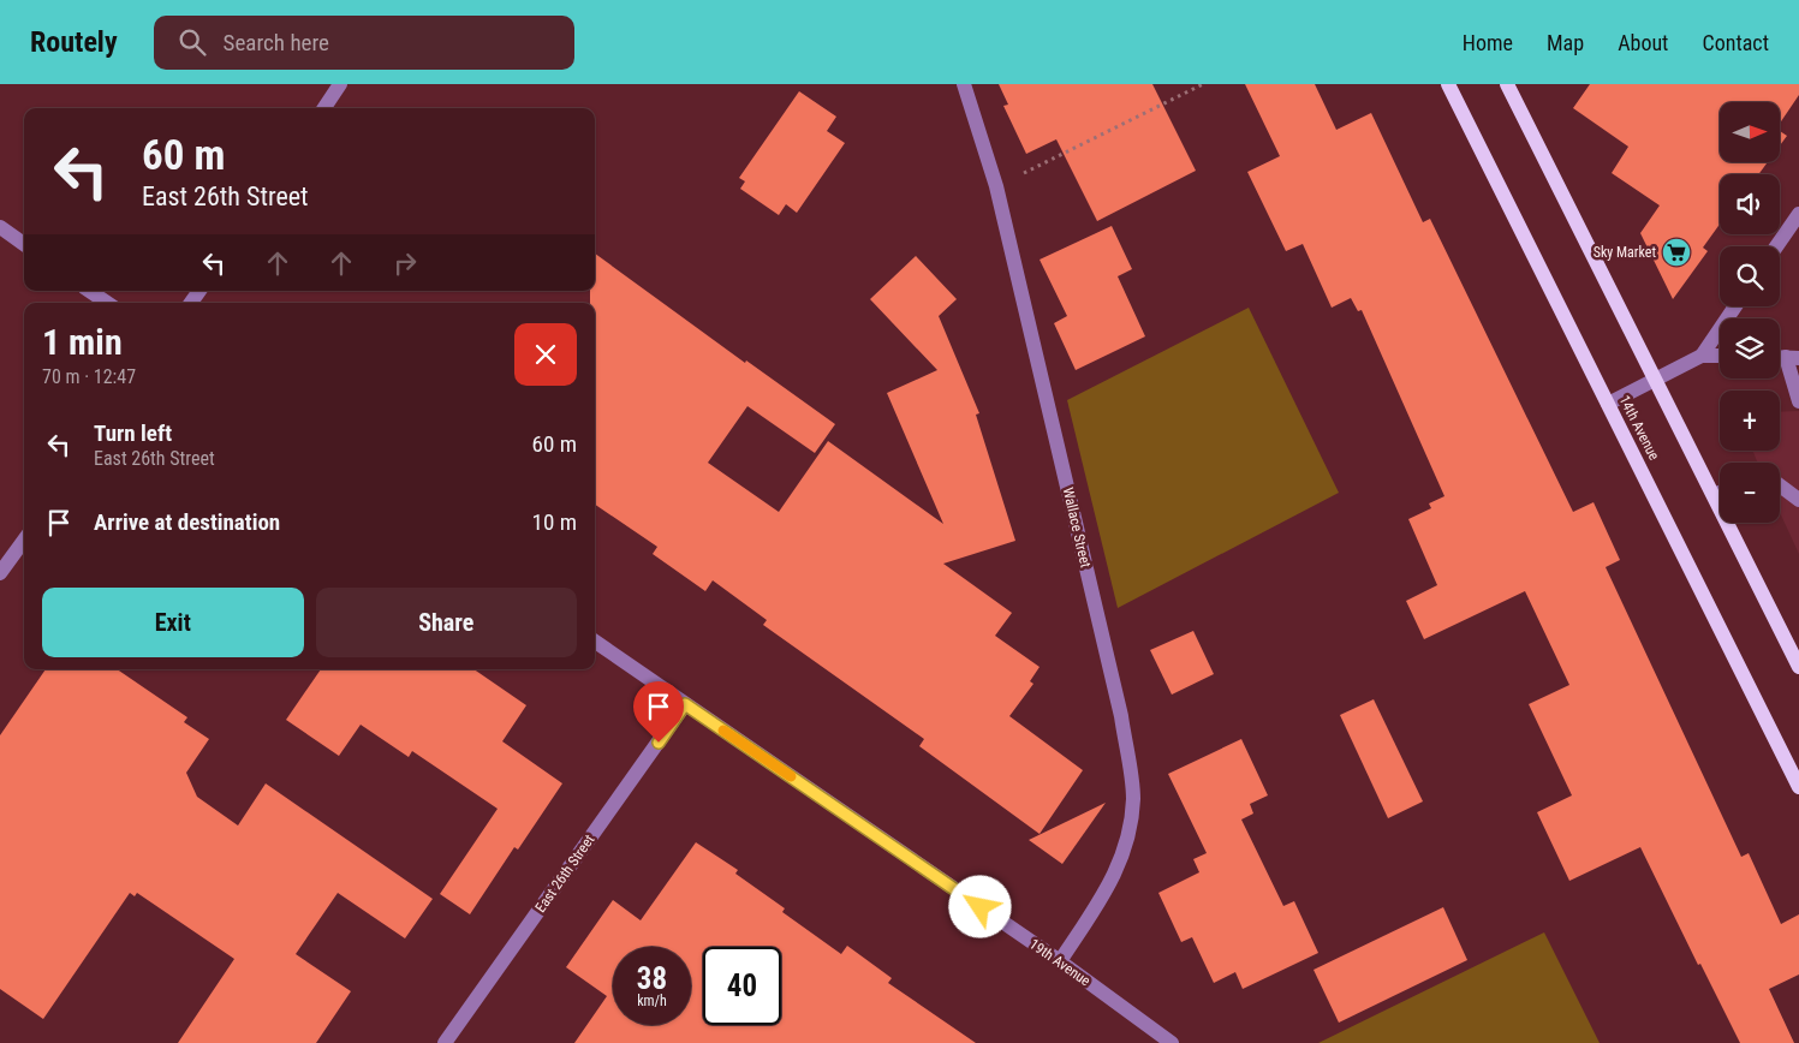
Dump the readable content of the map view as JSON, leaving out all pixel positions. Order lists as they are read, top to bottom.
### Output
{
  "streets": {
    "main road": ["14th Avenue"],
    "street": ["Wallace Street", "East 26th Street", "19th Avenue"]
  },
  "crossings": [
    ["Wallace Street", "19th Avenue"],
    ["East 26th Street", "19th Avenue"]
  ],
  "places": {
    "supermarket": ["Sky Market"]
  },
  "north": "right",
  "page": {
    "header": "Routely",
    "search": "Search here",
    "nav": [
      "Home",
      "Map",
      "About",
      "Contact"
    ],
    "map_buttons": ["+", "−"],
    "turn": ["60 m", "East 26th Street"],
    "heading": ["1 min", "70 m · 12:47"],
    "list": [
      {
        "name": "Turn left",
        "note": "East 26th Street",
        "value": "60 m"
      },
      {
        "name": "Arrive at destination",
        "value": "10 m"
      }
    ],
    "buttons": ["Exit", "Share"],
    "speed": "38 km/h",
    "limit": "40"
  }
}
